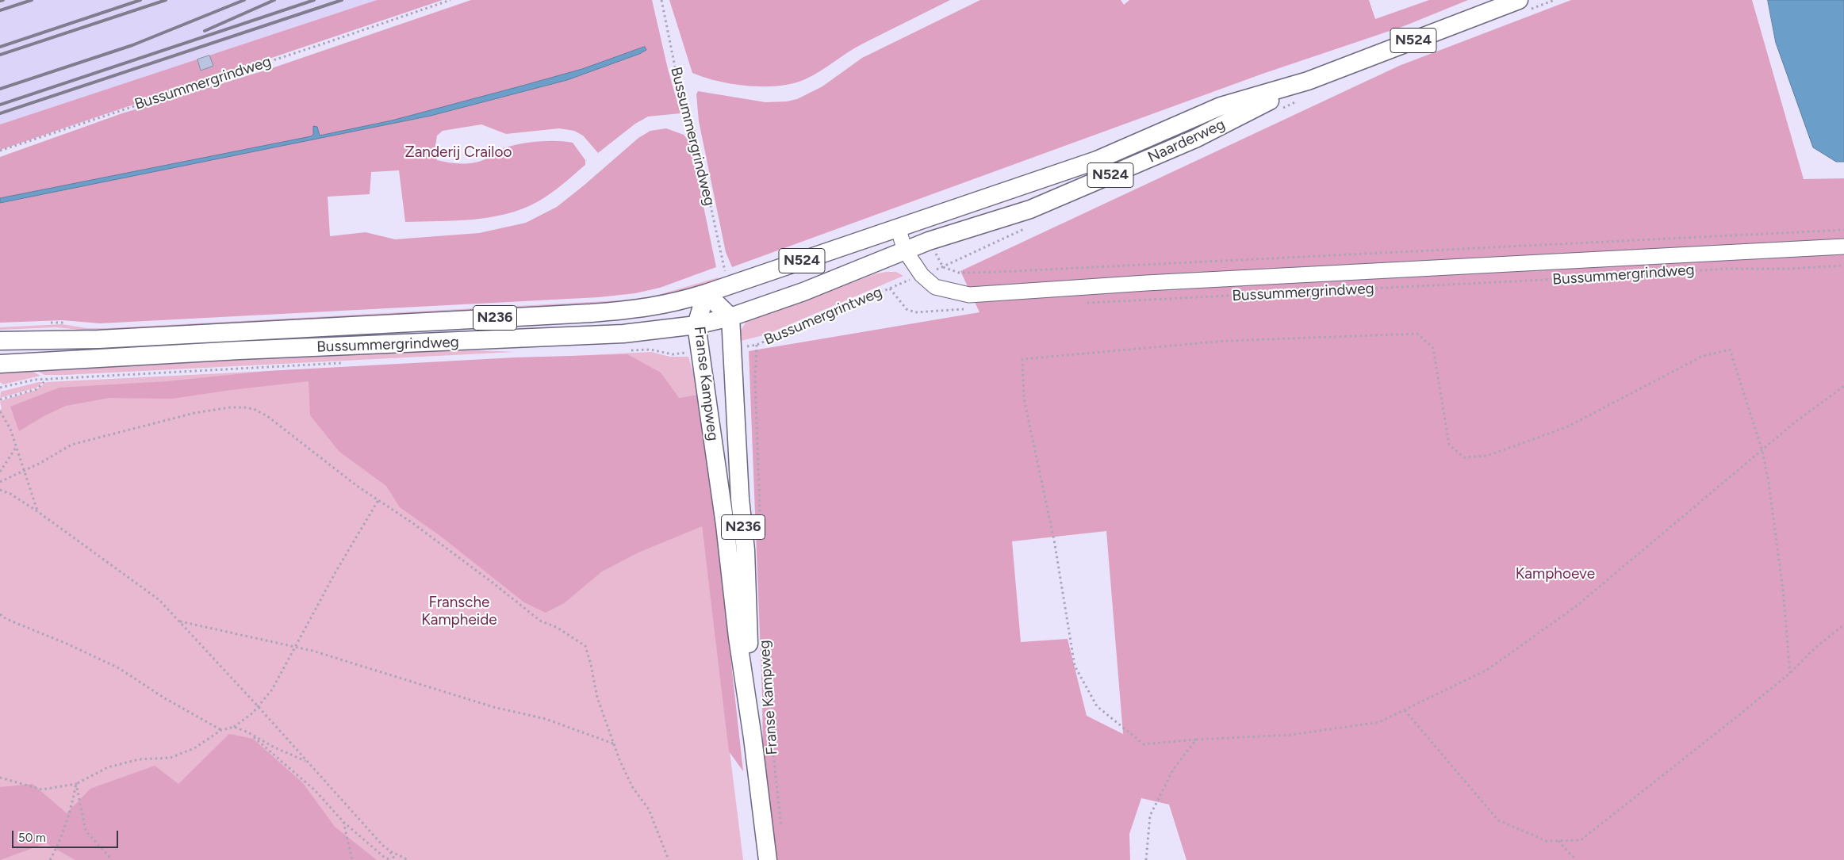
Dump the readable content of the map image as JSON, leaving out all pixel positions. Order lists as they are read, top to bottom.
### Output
{
  "streets": {
    "main road": [
      "N524",
      "Bussummergrindweg",
      "Naarderweg",
      "N236",
      "Franse Kampweg"
    ],
    "path": ["Bussumergrintweg"]
  },
  "crossings": [
    ["Bussummergrindweg", "Naarderweg"],
    ["Bussummergrindweg", "Franse Kampweg"]
  ],
  "parks": ["Zanderij Crailoo", "Kamphoeve", "Fransche Kampheide"],
  "scale_bar": "50 m"
}
